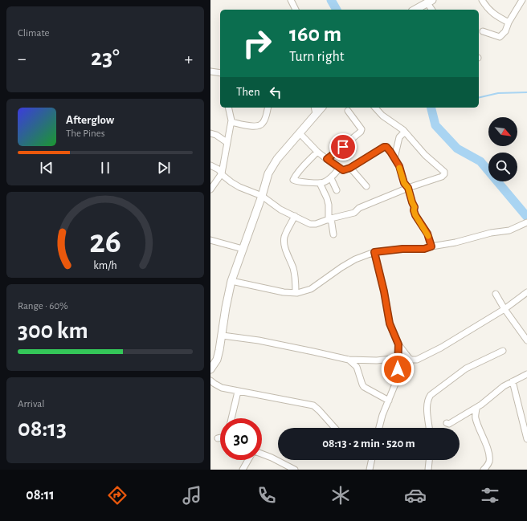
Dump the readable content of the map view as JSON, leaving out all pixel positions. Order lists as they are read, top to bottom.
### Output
{
  "north": "bottom right",
  "page": {
    "tile": [
      "Climate",
      ["Range · 60%", "300 km"],
      ["Arrival", "08:13"]
    ],
    "turn": ["160 m", "Turn right"],
    "heat": ["−", "23°", "+"],
    "then": "Then",
    "song": ["Afterglow", "The Pines"],
    "limit": "30",
    "trip": "08:13 · 2 min · 520 m",
    "tabs": "08:11",
    "gauge": ["26", "km/h"]
  }
}
